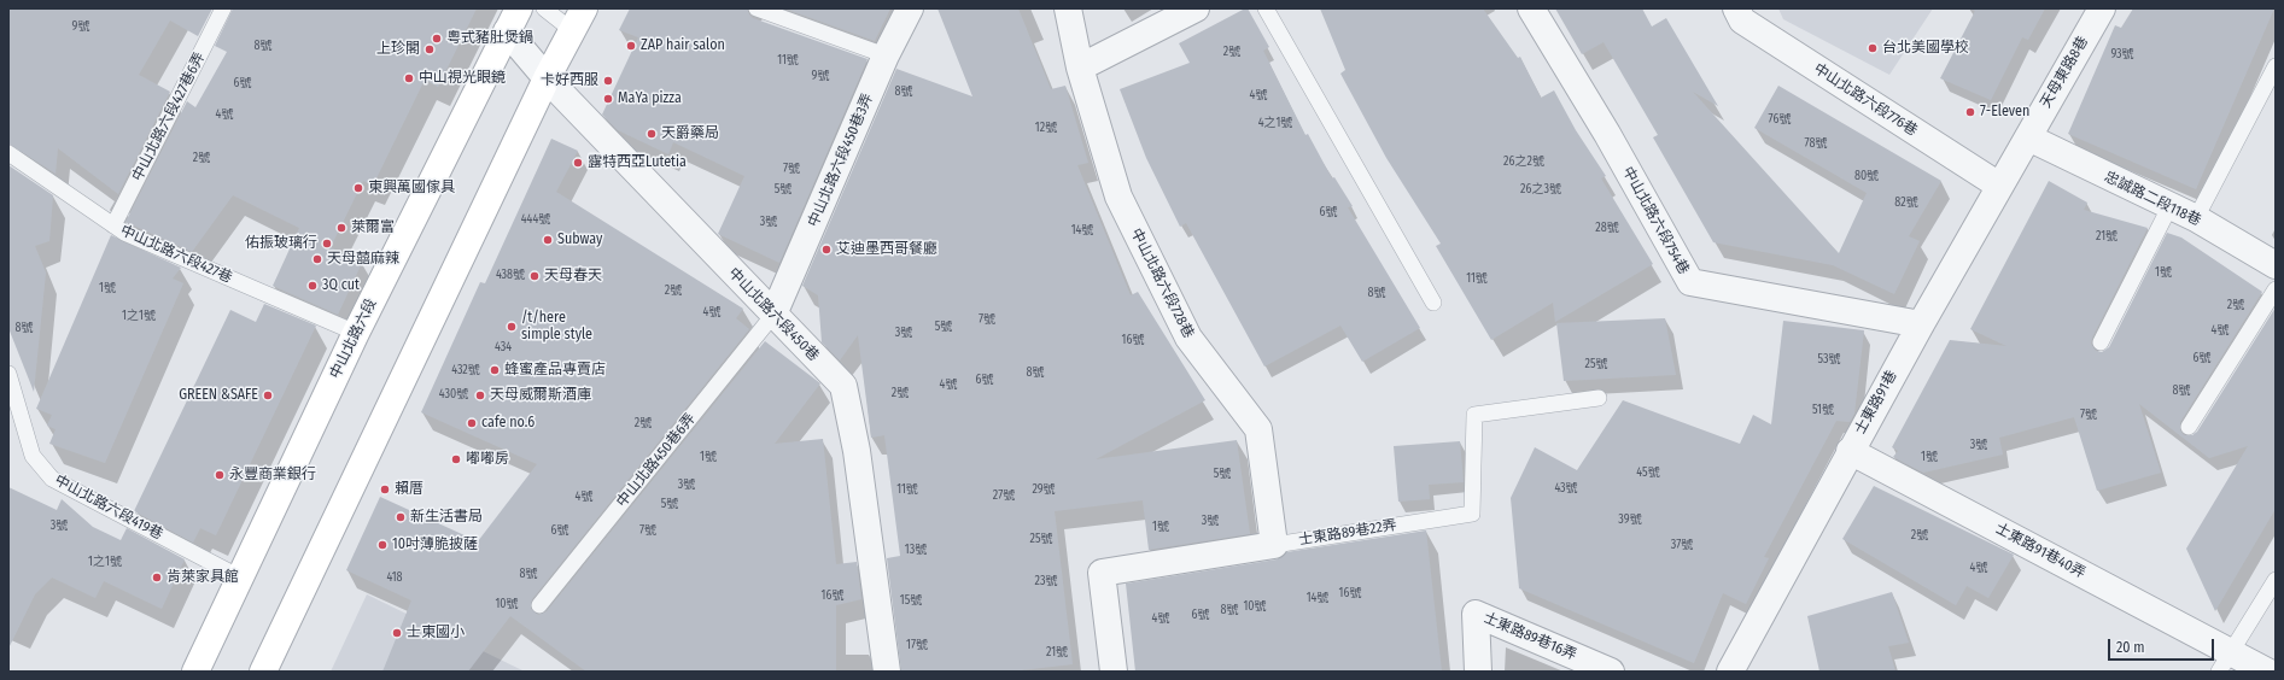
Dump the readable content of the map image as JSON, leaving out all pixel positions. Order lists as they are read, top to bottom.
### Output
{
  "streets": {
    "main road": ["中山北路六段"],
    "street": [
      "天母東路8巷",
      "中山北路六段776巷",
      "中山北路六段450巷3弄",
      "忠誠路二段118巷",
      "中山北路六段754巷",
      "中山北路六段728巷",
      "中山北路六段450巷",
      "士東路91巷",
      "士東路89巷22弄",
      "士東路91巷40弄",
      "士東路89巷16弄"
    ],
    "lane": [
      "中山北路六段427巷6弄",
      "中山北路六段427巷",
      "中山北路450巷6弄",
      "中山北路六段419巷"
    ]
  },
  "crossings": [
    ["天母東路8巷", "忠誠路二段118巷"],
    ["天母東路8巷", "士東路91巷"],
    ["中山北路六段776巷", "士東路91巷"],
    ["中山北路六段427巷6弄", "中山北路六段427巷"],
    ["中山北路六段450巷3弄", "中山北路六段450巷"],
    ["中山北路六段450巷3弄", "中山北路450巷6弄"],
    ["忠誠路二段118巷", "士東路91巷"],
    ["中山北路六段754巷", "士東路91巷"],
    ["中山北路六段427巷", "中山北路六段"],
    ["中山北路六段728巷", "士東路89巷22弄"],
    ["中山北路六段450巷", "中山北路六段"],
    ["中山北路六段450巷", "中山北路450巷6弄"],
    ["中山北路六段", "中山北路六段419巷"],
    ["士東路91巷", "士東路91巷40弄"]
  ],
  "places": [
    "粵式豬肚煲鍋",
    "ZAP hair salon",
    "台北美國學校",
    "上珍閣",
    "中山視光眼鏡",
    "卡好西服",
    "MaYa pizza",
    "7-Eleven",
    "天爵藥局",
    "露特西亞Lutetia",
    "東興萬國傢具",
    "萊爾富",
    "Subway",
    "佑振玻璃行",
    "艾迪墨西哥餐廳",
    "天母囍麻辣",
    "天母春天",
    "3Q cut",
    "/t/here simple style",
    "蜂蜜產品專賣店",
    "GREEN &SAFE",
    "天母威爾斯酒庫",
    "cafe no.6",
    "嘟嘟房",
    "永豐商業銀行",
    "賴厝",
    "新生活書局",
    "10吋薄脆披薩",
    "肯萊家具館",
    "士東國小"
  ],
  "house_numbers": [
    "9號",
    "8號",
    "2號",
    "93號",
    "11號",
    "9號",
    "6號",
    "8號",
    "4號",
    "4號",
    "76號",
    "4之1號",
    "12號",
    "78號",
    "2號",
    "26之2號",
    "7號",
    "80號",
    "5號",
    "26之3號",
    "82號",
    "6號",
    "444號",
    "3號",
    "28號",
    "14號",
    "21號",
    "1號",
    "438號",
    "11號",
    "1號",
    "2號",
    "8號",
    "2號",
    "4號",
    "1之1號",
    "7號",
    "5號",
    "8號",
    "4號",
    "3號",
    "16號",
    "434",
    "6號",
    "53號",
    "25號",
    "432號",
    "8號",
    "6號",
    "4號",
    "8號",
    "2號",
    "430號",
    "51號",
    "7號",
    "2號",
    "3號",
    "1號",
    "1號",
    "45號",
    "5號",
    "3號",
    "43號",
    "11號",
    "29號",
    "27號",
    "4號",
    "5號",
    "39號",
    "3號",
    "3號",
    "1號",
    "6號",
    "7號",
    "2號",
    "25號",
    "37號",
    "13號",
    "1之1號",
    "4號",
    "8號",
    "418",
    "23號",
    "16號",
    "16號",
    "14號",
    "15號",
    "10號",
    "10號",
    "8號",
    "6號",
    "4號",
    "17號",
    "21號"
  ],
  "scale_bar": "20 m"
}
